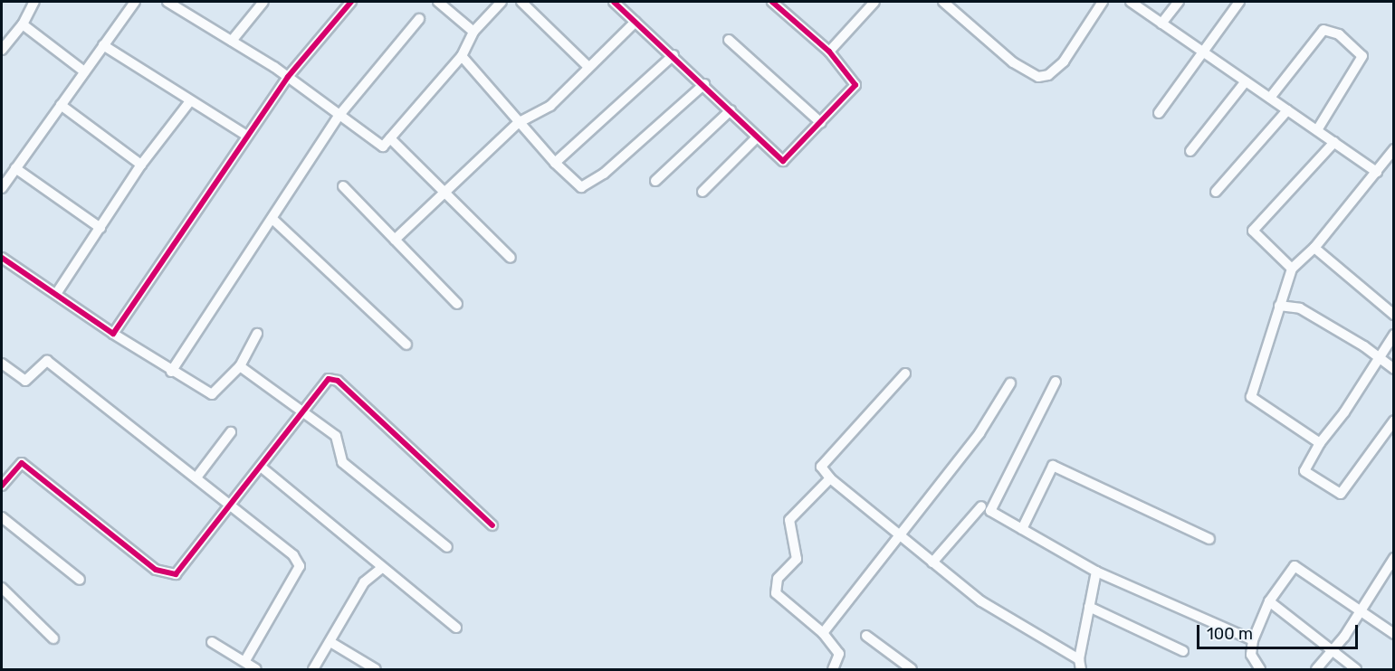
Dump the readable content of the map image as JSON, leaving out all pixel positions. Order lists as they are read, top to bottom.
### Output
{
  "scale_bar": "100 m"
}
